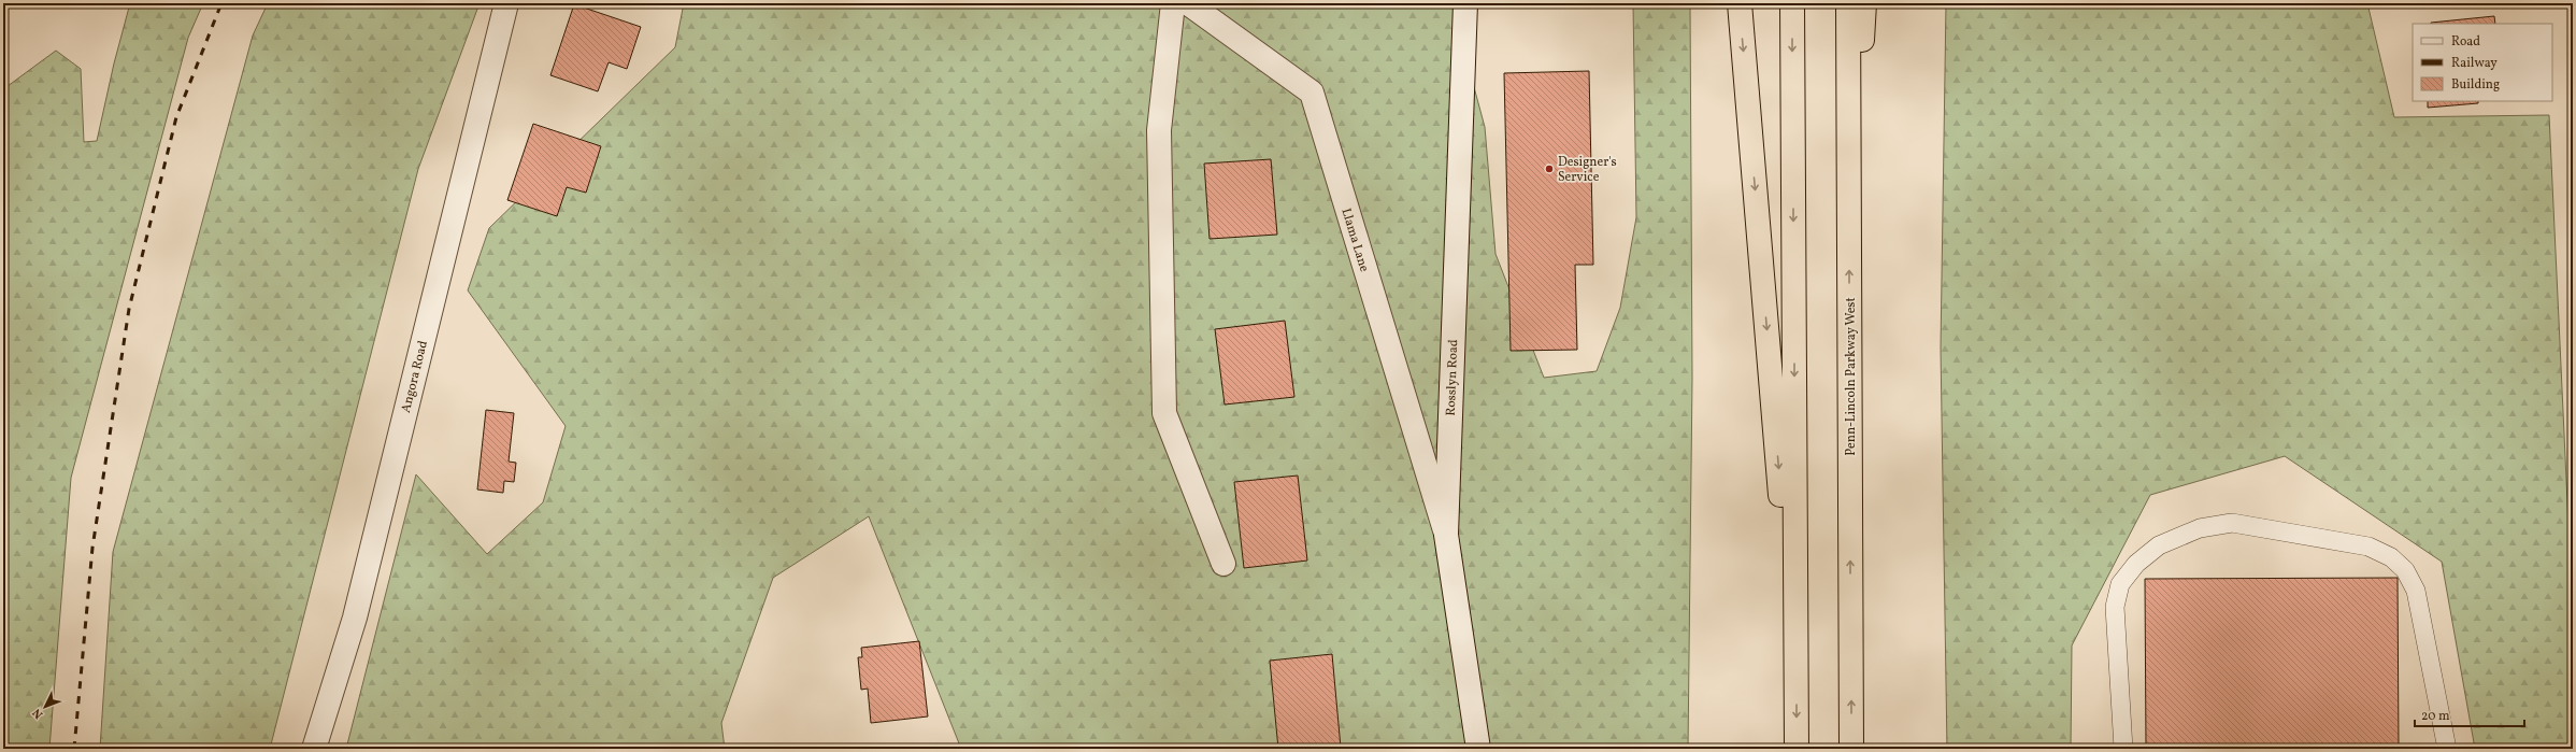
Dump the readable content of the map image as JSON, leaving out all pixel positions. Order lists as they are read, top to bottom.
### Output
{
  "streets": {
    "highway": ["Penn-Lincoln Parkway West"],
    "street": ["Llama Lane", "Angora Road", "Rosslyn Road"]
  },
  "crossings": [
    ["Llama Lane", "Rosslyn Road"]
  ],
  "places": ["Designer's Service"],
  "legend": ["Road", "Railway", "Building"],
  "scale_bar": "20 m",
  "north": "bottom left"
}
